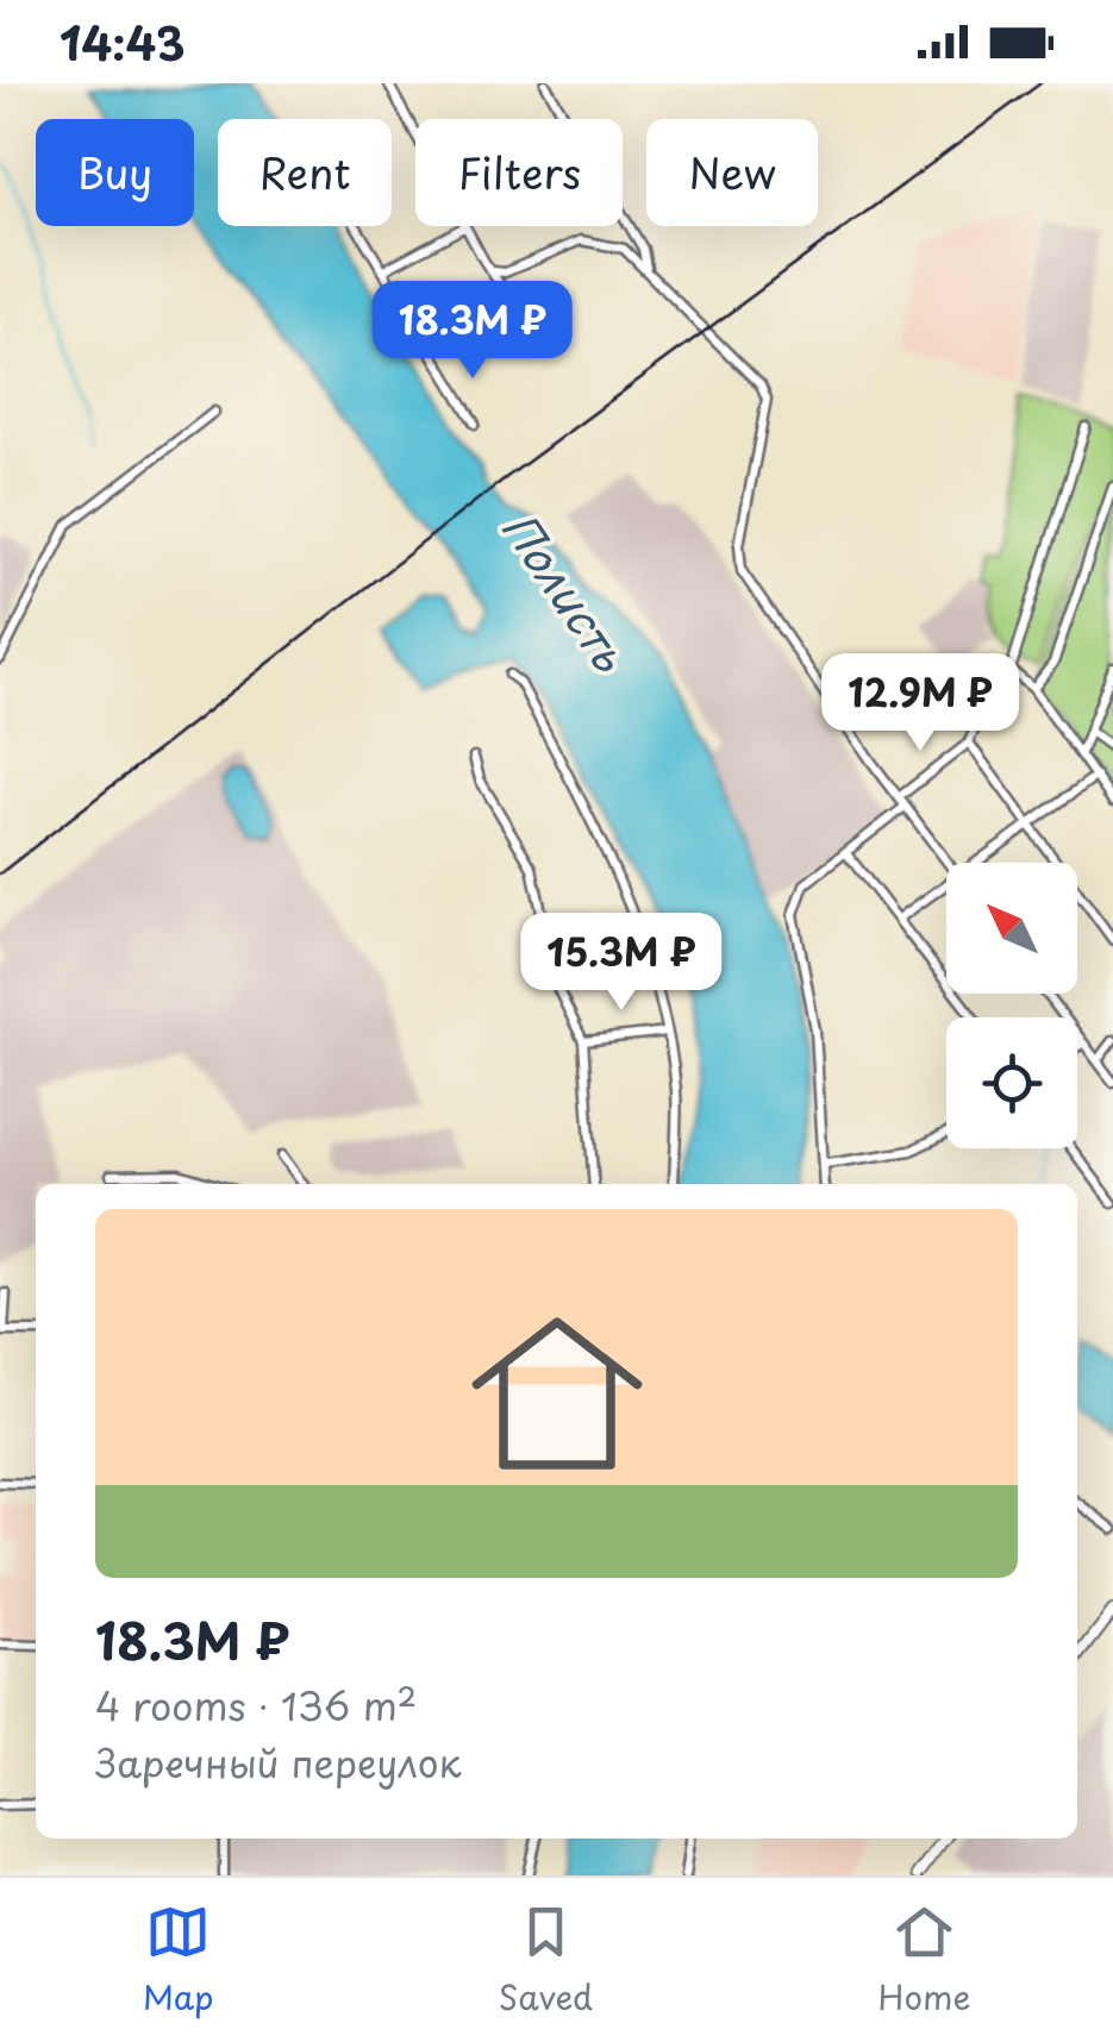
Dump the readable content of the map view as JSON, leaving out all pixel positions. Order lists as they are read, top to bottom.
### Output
{
  "water": ["Полисть"],
  "north": "top left",
  "page": {
    "status": "14:43",
    "chip": [
      "Buy",
      "Rent",
      "Filters",
      "New"
    ],
    "price": ["18.3M ₽", "12.9M ₽", "15.3M ₽"],
    "list": [
      {
        "name": "18.3M ₽",
        "note": "4 rooms · 136 m² · Заречный переулок"
      }
    ],
    "tabs": ["Map", "Saved", "Home"]
  }
}
